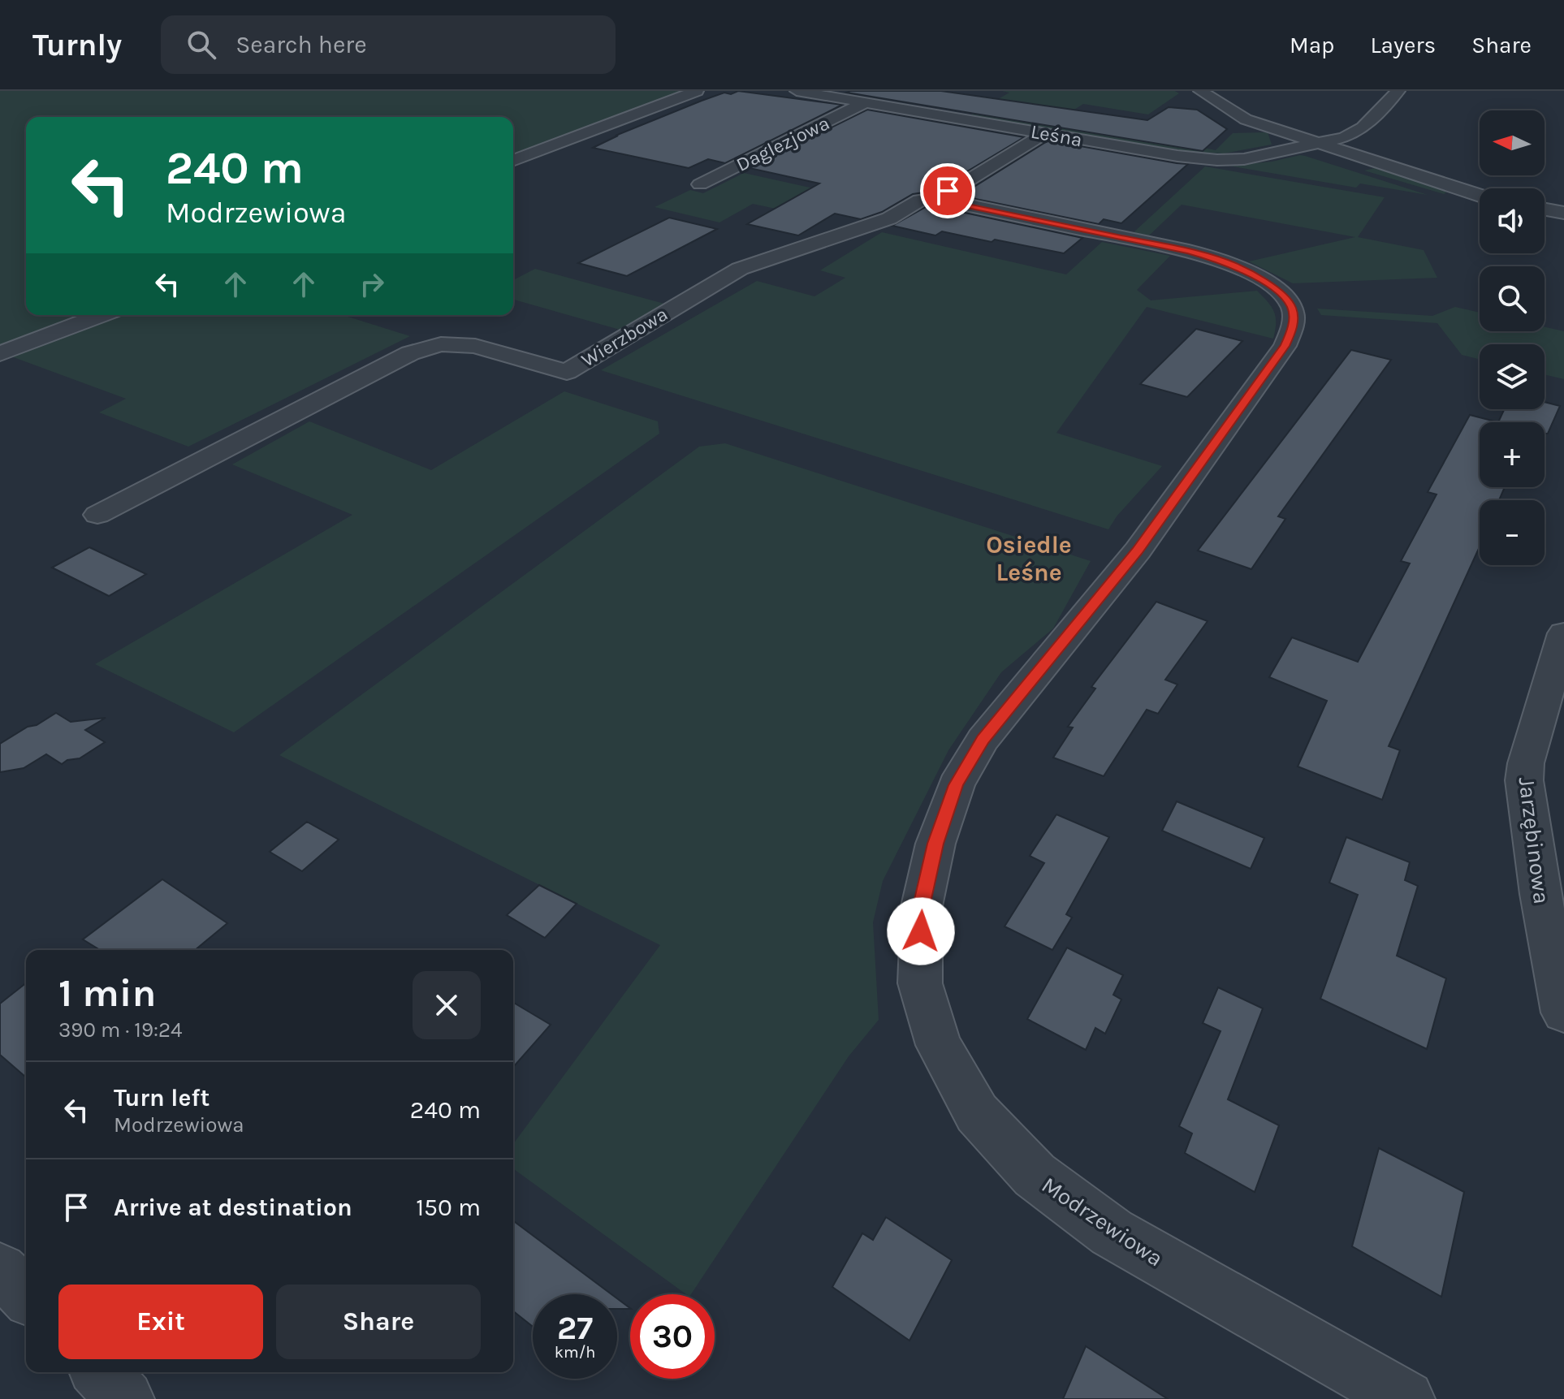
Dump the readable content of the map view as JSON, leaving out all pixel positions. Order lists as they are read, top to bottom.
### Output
{
  "streets": {
    "street": [
      "Leśna",
      "Daglezjowa",
      "Wierzbowa",
      "Jarzębinowa",
      "Modrzewiowa"
    ]
  },
  "crossings": [
    ["Leśna", "Daglezjowa"],
    ["Wierzbowa", "Modrzewiowa"]
  ],
  "districts": ["Osiedle Leśne"],
  "north": "left",
  "page": {
    "header": "Turnly",
    "search": "Search here",
    "nav": ["Map", "Layers", "Share"],
    "map_buttons": ["+", "−"],
    "turn": ["240 m", "Modrzewiowa"],
    "heading": ["1 min", "390 m · 19:24"],
    "list": [
      {
        "name": "Turn left",
        "note": "Modrzewiowa",
        "value": "240 m"
      },
      {
        "name": "Arrive at destination",
        "value": "150 m"
      }
    ],
    "buttons": ["Exit", "Share"],
    "speed": "27 km/h",
    "limit": "30"
  }
}
